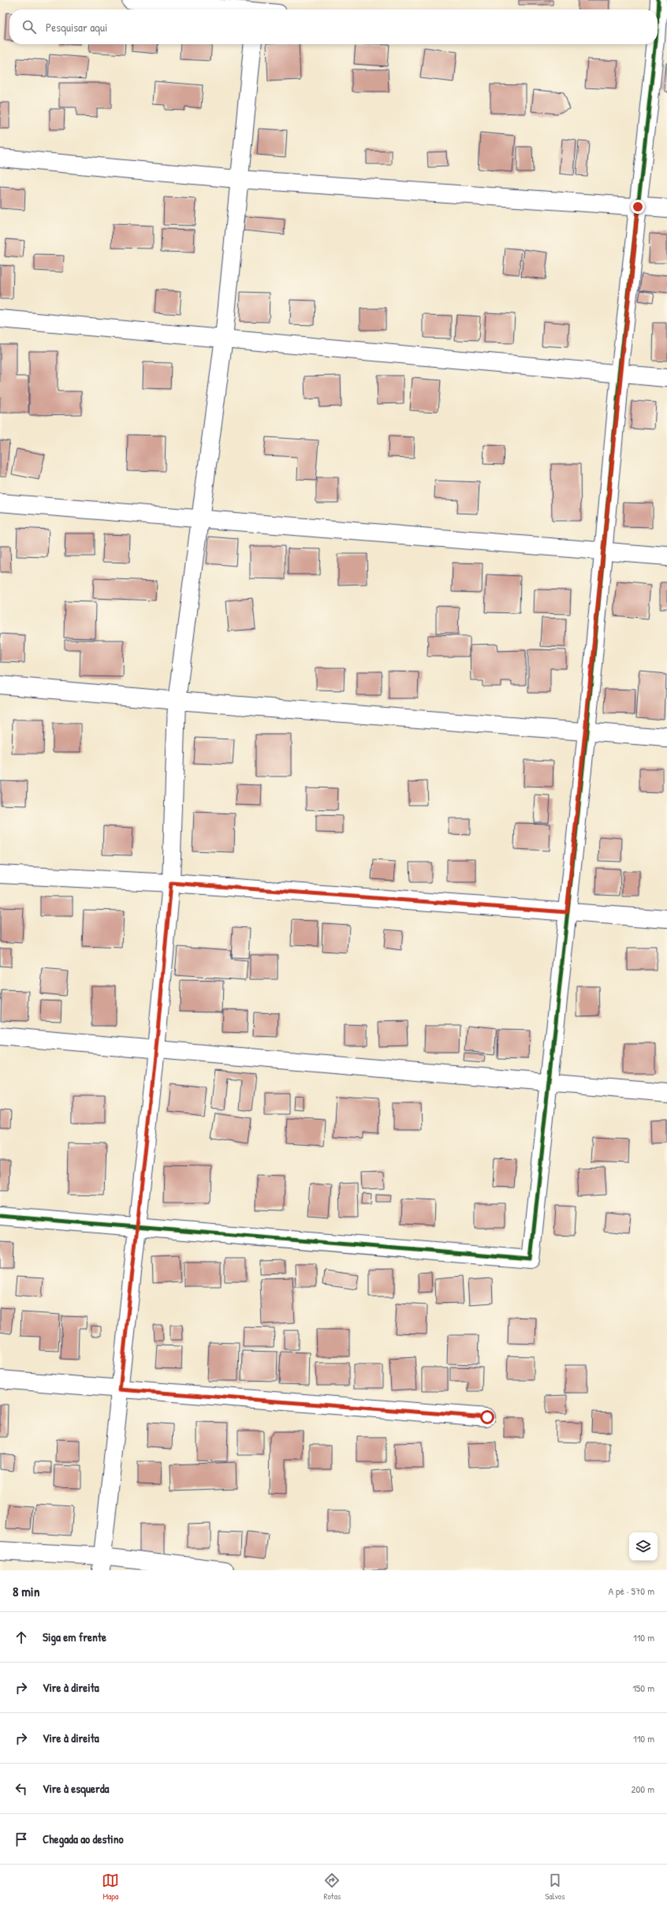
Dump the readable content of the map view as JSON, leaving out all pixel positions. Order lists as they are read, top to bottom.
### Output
{
  "page": {
    "search": "Pesquisar aqui",
    "heading": ["8 min", "A pé · 570 m"],
    "list": [
      ["Siga em frente", "110 m"],
      ["Vire à direita", "150 m"],
      ["Vire à direita", "110 m"],
      ["Vire à esquerda", "200 m"],
      "Chegada ao destino"
    ],
    "nav": ["Mapa", "Rotas", "Salvos"]
  }
}
